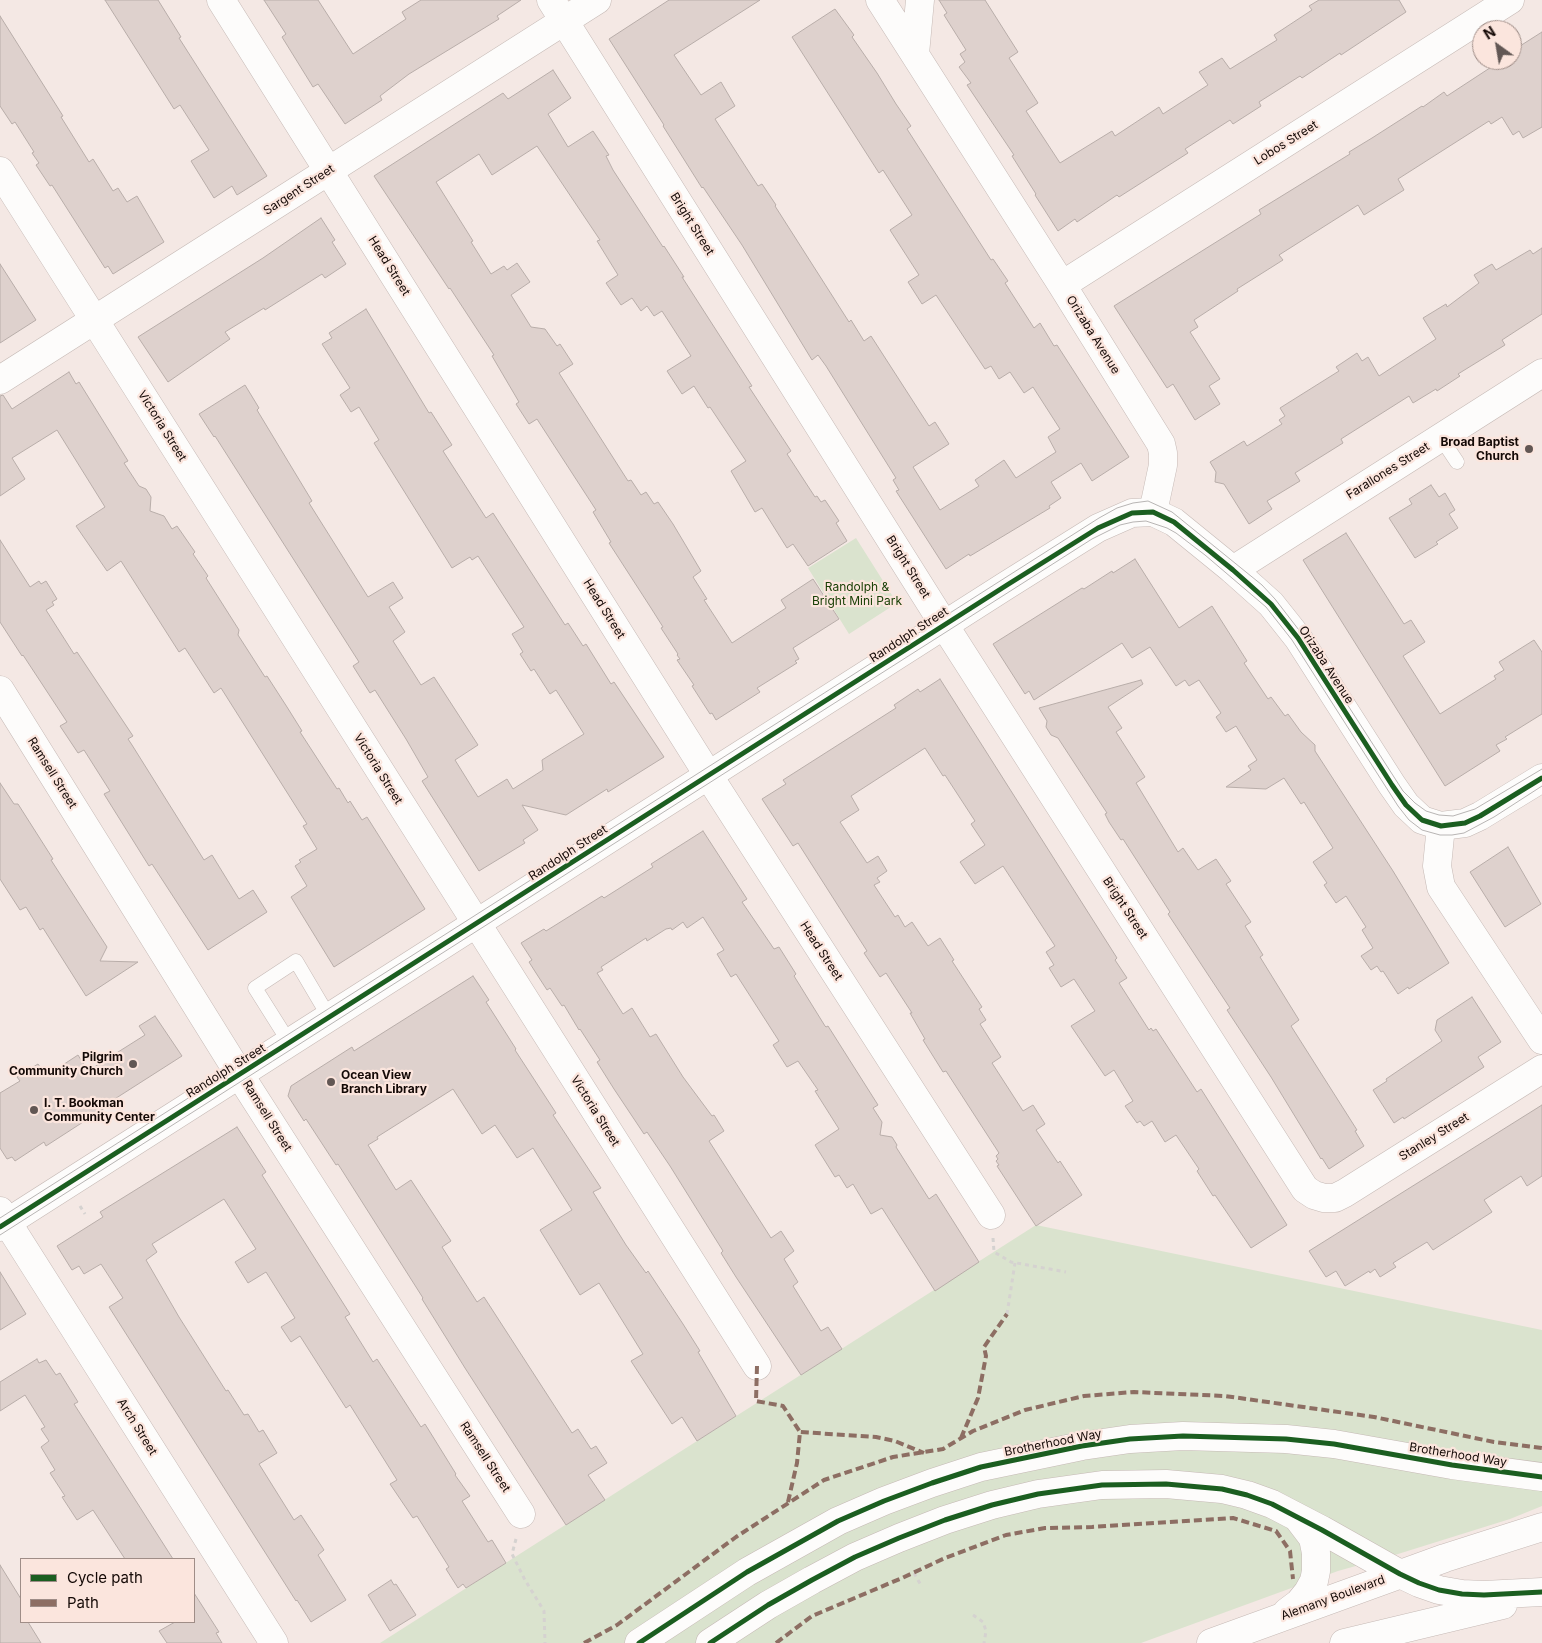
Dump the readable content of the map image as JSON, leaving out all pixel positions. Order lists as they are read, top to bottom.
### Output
{
  "streets": {
    "street": [
      "Lobos Street",
      "Sargent Street",
      "Bright Street",
      "Head Street",
      "Orizaba Avenue",
      "Victoria Street",
      "Farallones Street",
      "Randolph Street",
      "Ramsell Street",
      "Stanley Street",
      "Arch Street",
      "Brotherhood Way",
      "Alemany Boulevard"
    ]
  },
  "crossings": [
    ["Lobos Street", "Orizaba Avenue"],
    ["Sargent Street", "Bright Street"],
    ["Sargent Street", "Head Street"],
    ["Sargent Street", "Victoria Street"],
    ["Bright Street", "Randolph Street"],
    ["Bright Street", "Stanley Street"],
    ["Head Street", "Randolph Street"],
    ["Orizaba Avenue", "Farallones Street"],
    ["Orizaba Avenue", "Randolph Street"],
    ["Victoria Street", "Randolph Street"],
    ["Randolph Street", "Ramsell Street"],
    ["Randolph Street", "Arch Street"]
  ],
  "parks": ["Randolph & Bright Mini Park"],
  "places": [
    "Broad Baptist Church",
    "Pilgrim Community Church",
    "Ocean View Branch Library",
    "I. T. Bookman Community Center"
  ],
  "legend": ["Cycle path", "Path"],
  "north": "top left"
}
